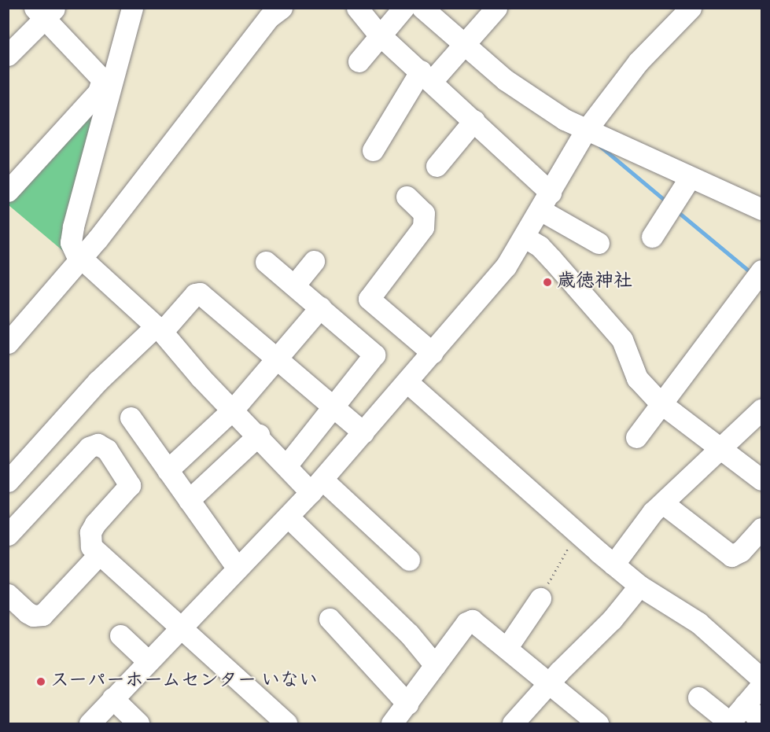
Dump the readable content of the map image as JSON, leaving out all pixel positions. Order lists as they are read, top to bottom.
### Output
{
  "places": ["歳徳神社", "スーパーホームセンター いない"]
}
